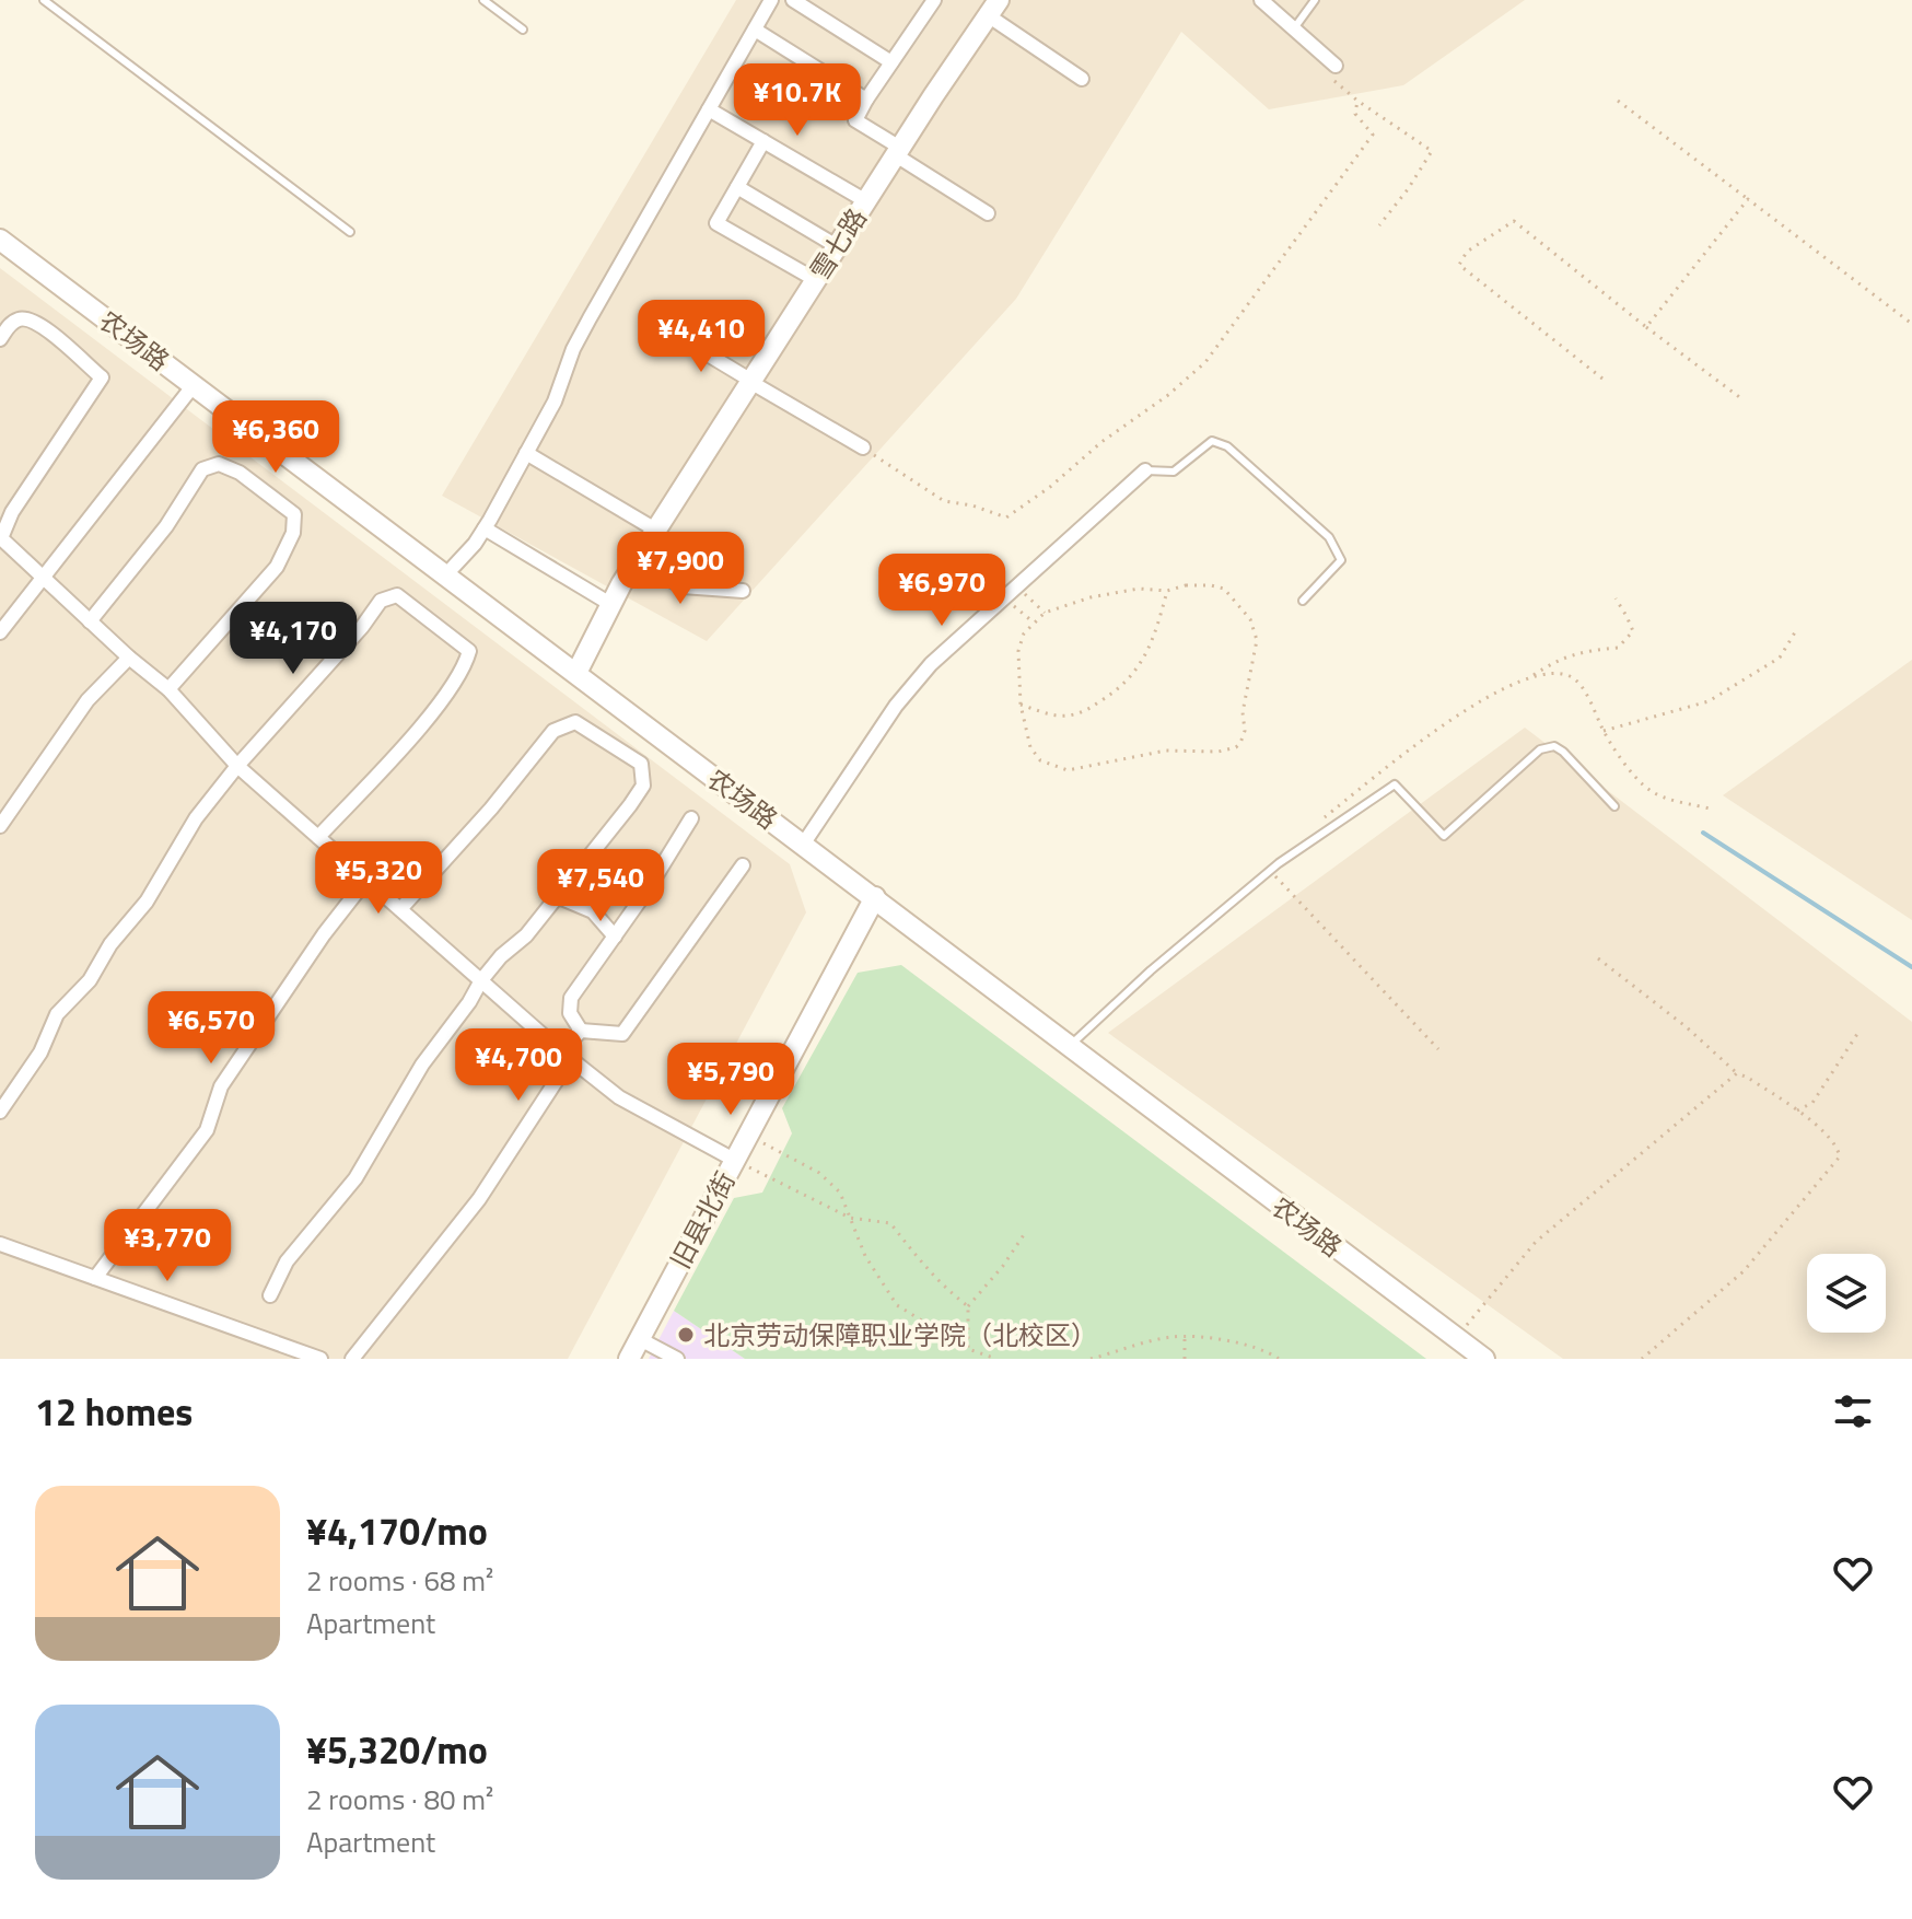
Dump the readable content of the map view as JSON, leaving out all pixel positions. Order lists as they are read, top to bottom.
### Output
{
  "streets": {
    "street": ["雪七路", "农场路", "旧县北街"]
  },
  "crossings": [
    ["雪七路", "农场路"],
    ["农场路", "旧县北街"]
  ],
  "places": ["北京劳动保障职业学院（北校区）"],
  "page": {
    "price": [
      "¥10.7K",
      "¥4,410",
      "¥6,360",
      "¥7,900",
      "¥6,970",
      "¥4,170",
      "¥5,320",
      "¥7,540",
      "¥6,570",
      "¥4,700",
      "¥5,790",
      "¥3,770"
    ],
    "heading": "12 homes",
    "list": [
      {
        "name": "¥4,170/mo",
        "note": "2 rooms · 68 m² · Apartment"
      },
      {
        "name": "¥5,320/mo",
        "note": "2 rooms · 80 m² · Apartment"
      }
    ]
  }
}
